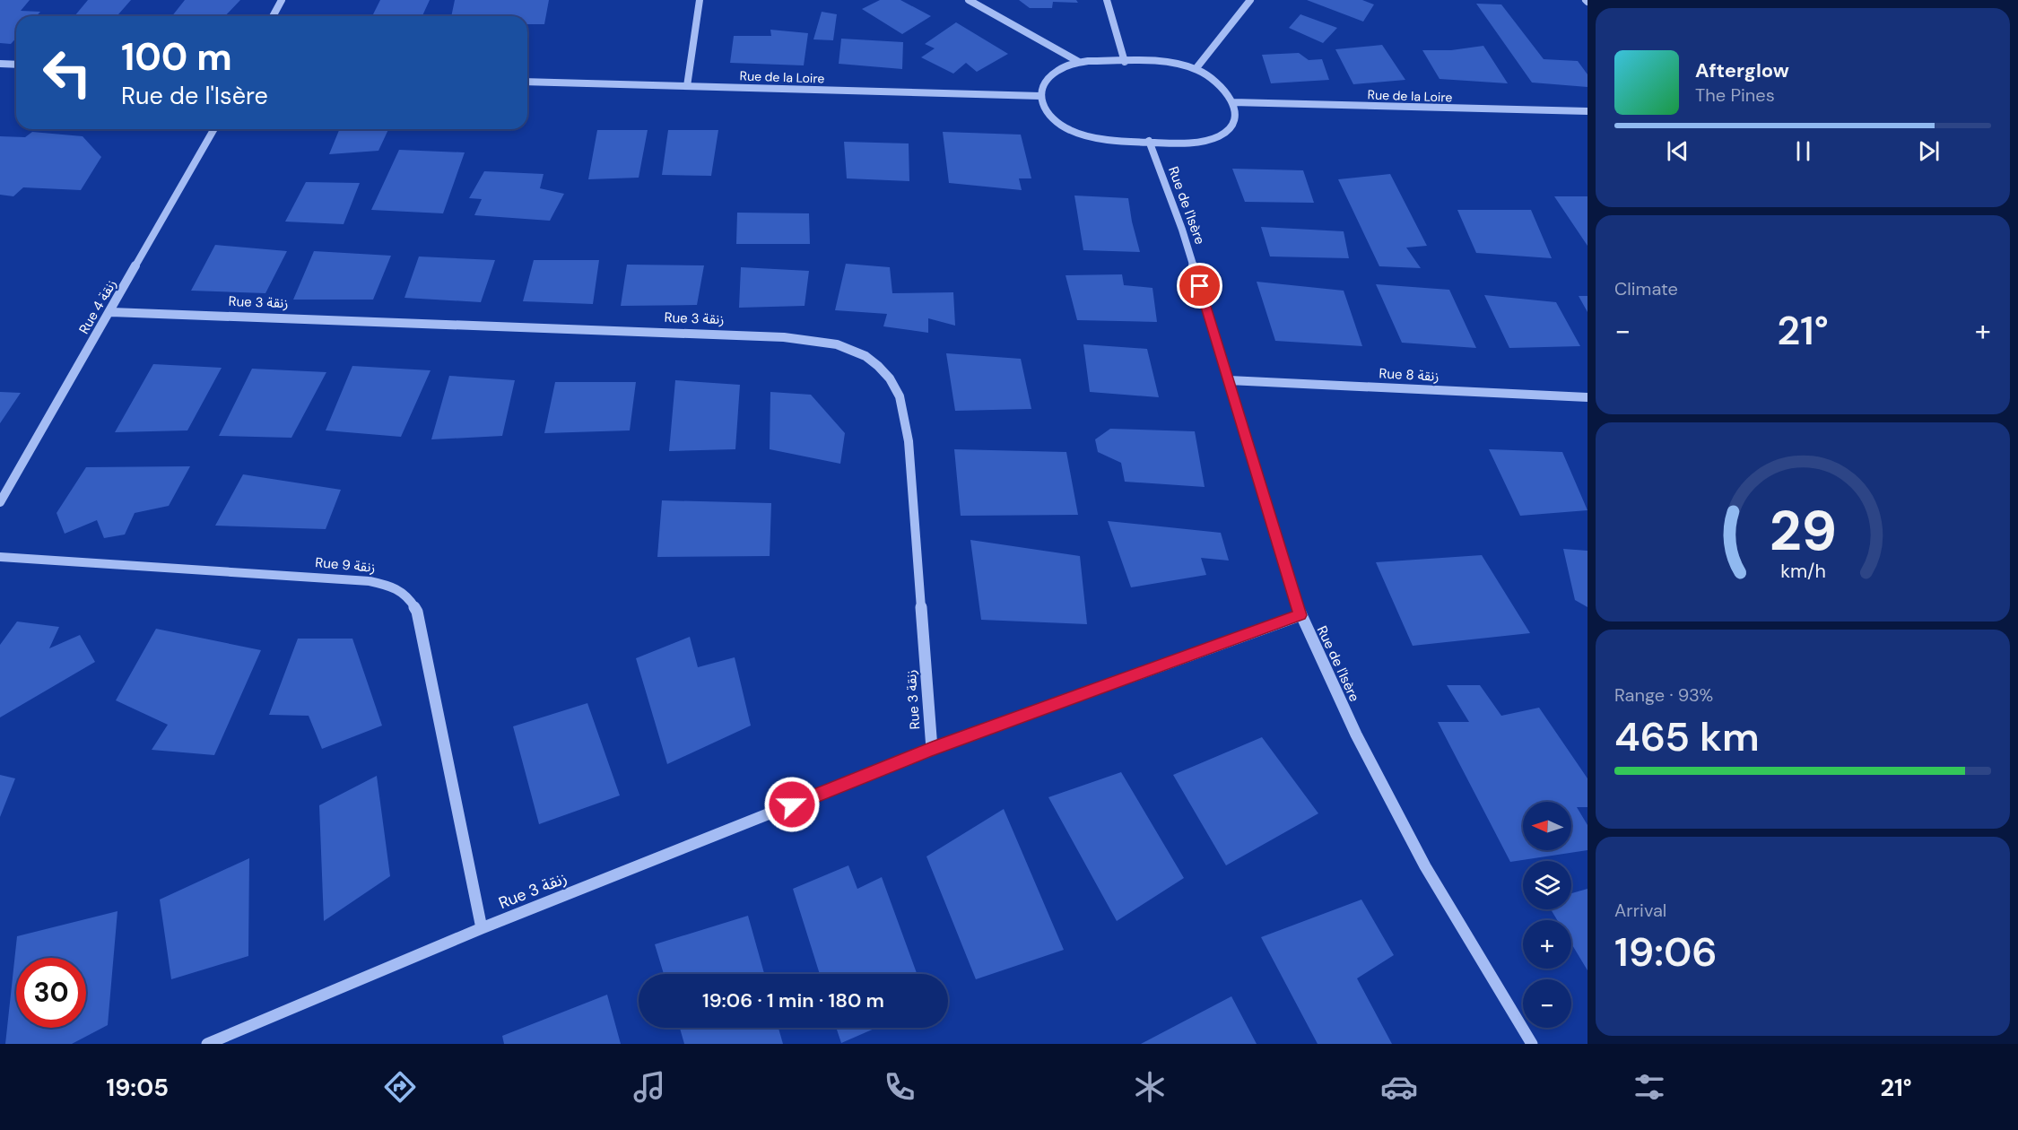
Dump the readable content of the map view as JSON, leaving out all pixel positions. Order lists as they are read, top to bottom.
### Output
{
  "streets": {
    "street": [
      "Rue de la Loire",
      "Rue de l'Isère",
      "Rue 3 زنقة",
      "Rue 4 زنقة",
      "Rue 8 زنقة",
      "Rue 9 زنقة"
    ]
  },
  "crossings": [
    ["Rue de l'Isère", "Rue 3 زنقة"],
    ["Rue de l'Isère", "Rue 8 زنقة"],
    ["Rue 3 زنقة", "Rue 4 زنقة"],
    ["Rue 3 زنقة", "Rue 9 زنقة"]
  ],
  "north": "left",
  "page": {
    "turn": ["100 m", "Rue de l'Isère"],
    "song": ["Afterglow", "The Pines"],
    "tile": [
      "Climate",
      ["Range · 93%", "465 km"],
      ["Arrival", "19:06"]
    ],
    "heat": ["−", "21°", "+"],
    "map_buttons": ["+", "−"],
    "limit": "30",
    "trip": "19:06 · 1 min · 180 m",
    "tabs": ["19:05", "21°"],
    "gauge": ["29", "km/h"]
  }
}
